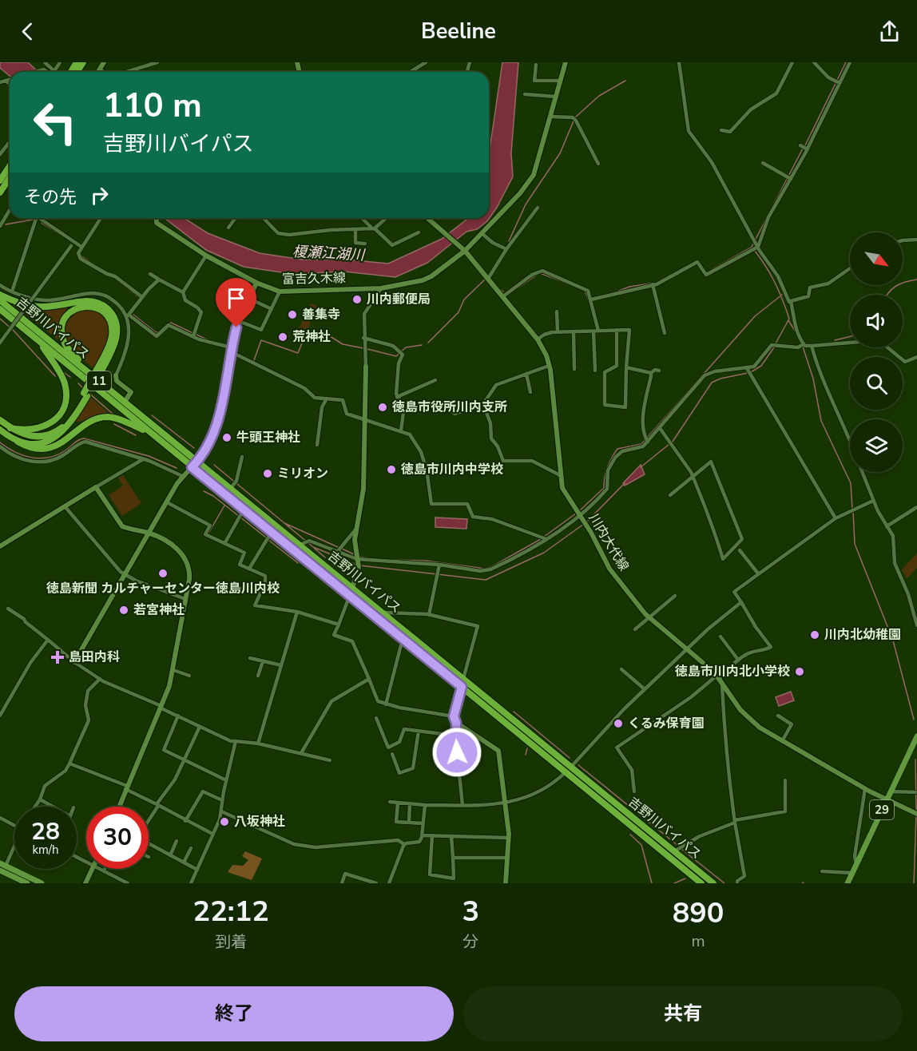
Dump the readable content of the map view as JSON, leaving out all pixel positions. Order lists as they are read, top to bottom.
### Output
{
  "streets": {
    "highway": ["吉野川バイパス", "11"],
    "main road": ["富吉久木線", "川内大代線", "29"]
  },
  "crossings": [
    ["富吉久木線", "川内大代線"],
    ["川内大代線", "29"]
  ],
  "water": ["榎瀬江湖川"],
  "places": {
    "other": [
      "川内郵便局",
      "善集寺",
      "荒神社",
      "徳島市役所川内支所",
      "牛頭王神社",
      "徳島市川内中学校",
      "ミリオン",
      "徳島新聞 カルチャーセンター徳島川内校",
      "若宮神社",
      "川内北幼稚園",
      "徳島市川内北小学校",
      "くるみ保育園",
      "八坂神社"
    ],
    "health": ["島田内科"]
  },
  "north": "bottom right",
  "page": {
    "header": "Beeline",
    "turn": ["110 m", "吉野川バイパス"],
    "then": "その先",
    "speed": "28 km/h",
    "limit": "30",
    "eta": [
      "22:12",
      "到着",
      "3",
      "分",
      "890",
      "m"
    ],
    "buttons": ["終了", "共有"]
  }
}
